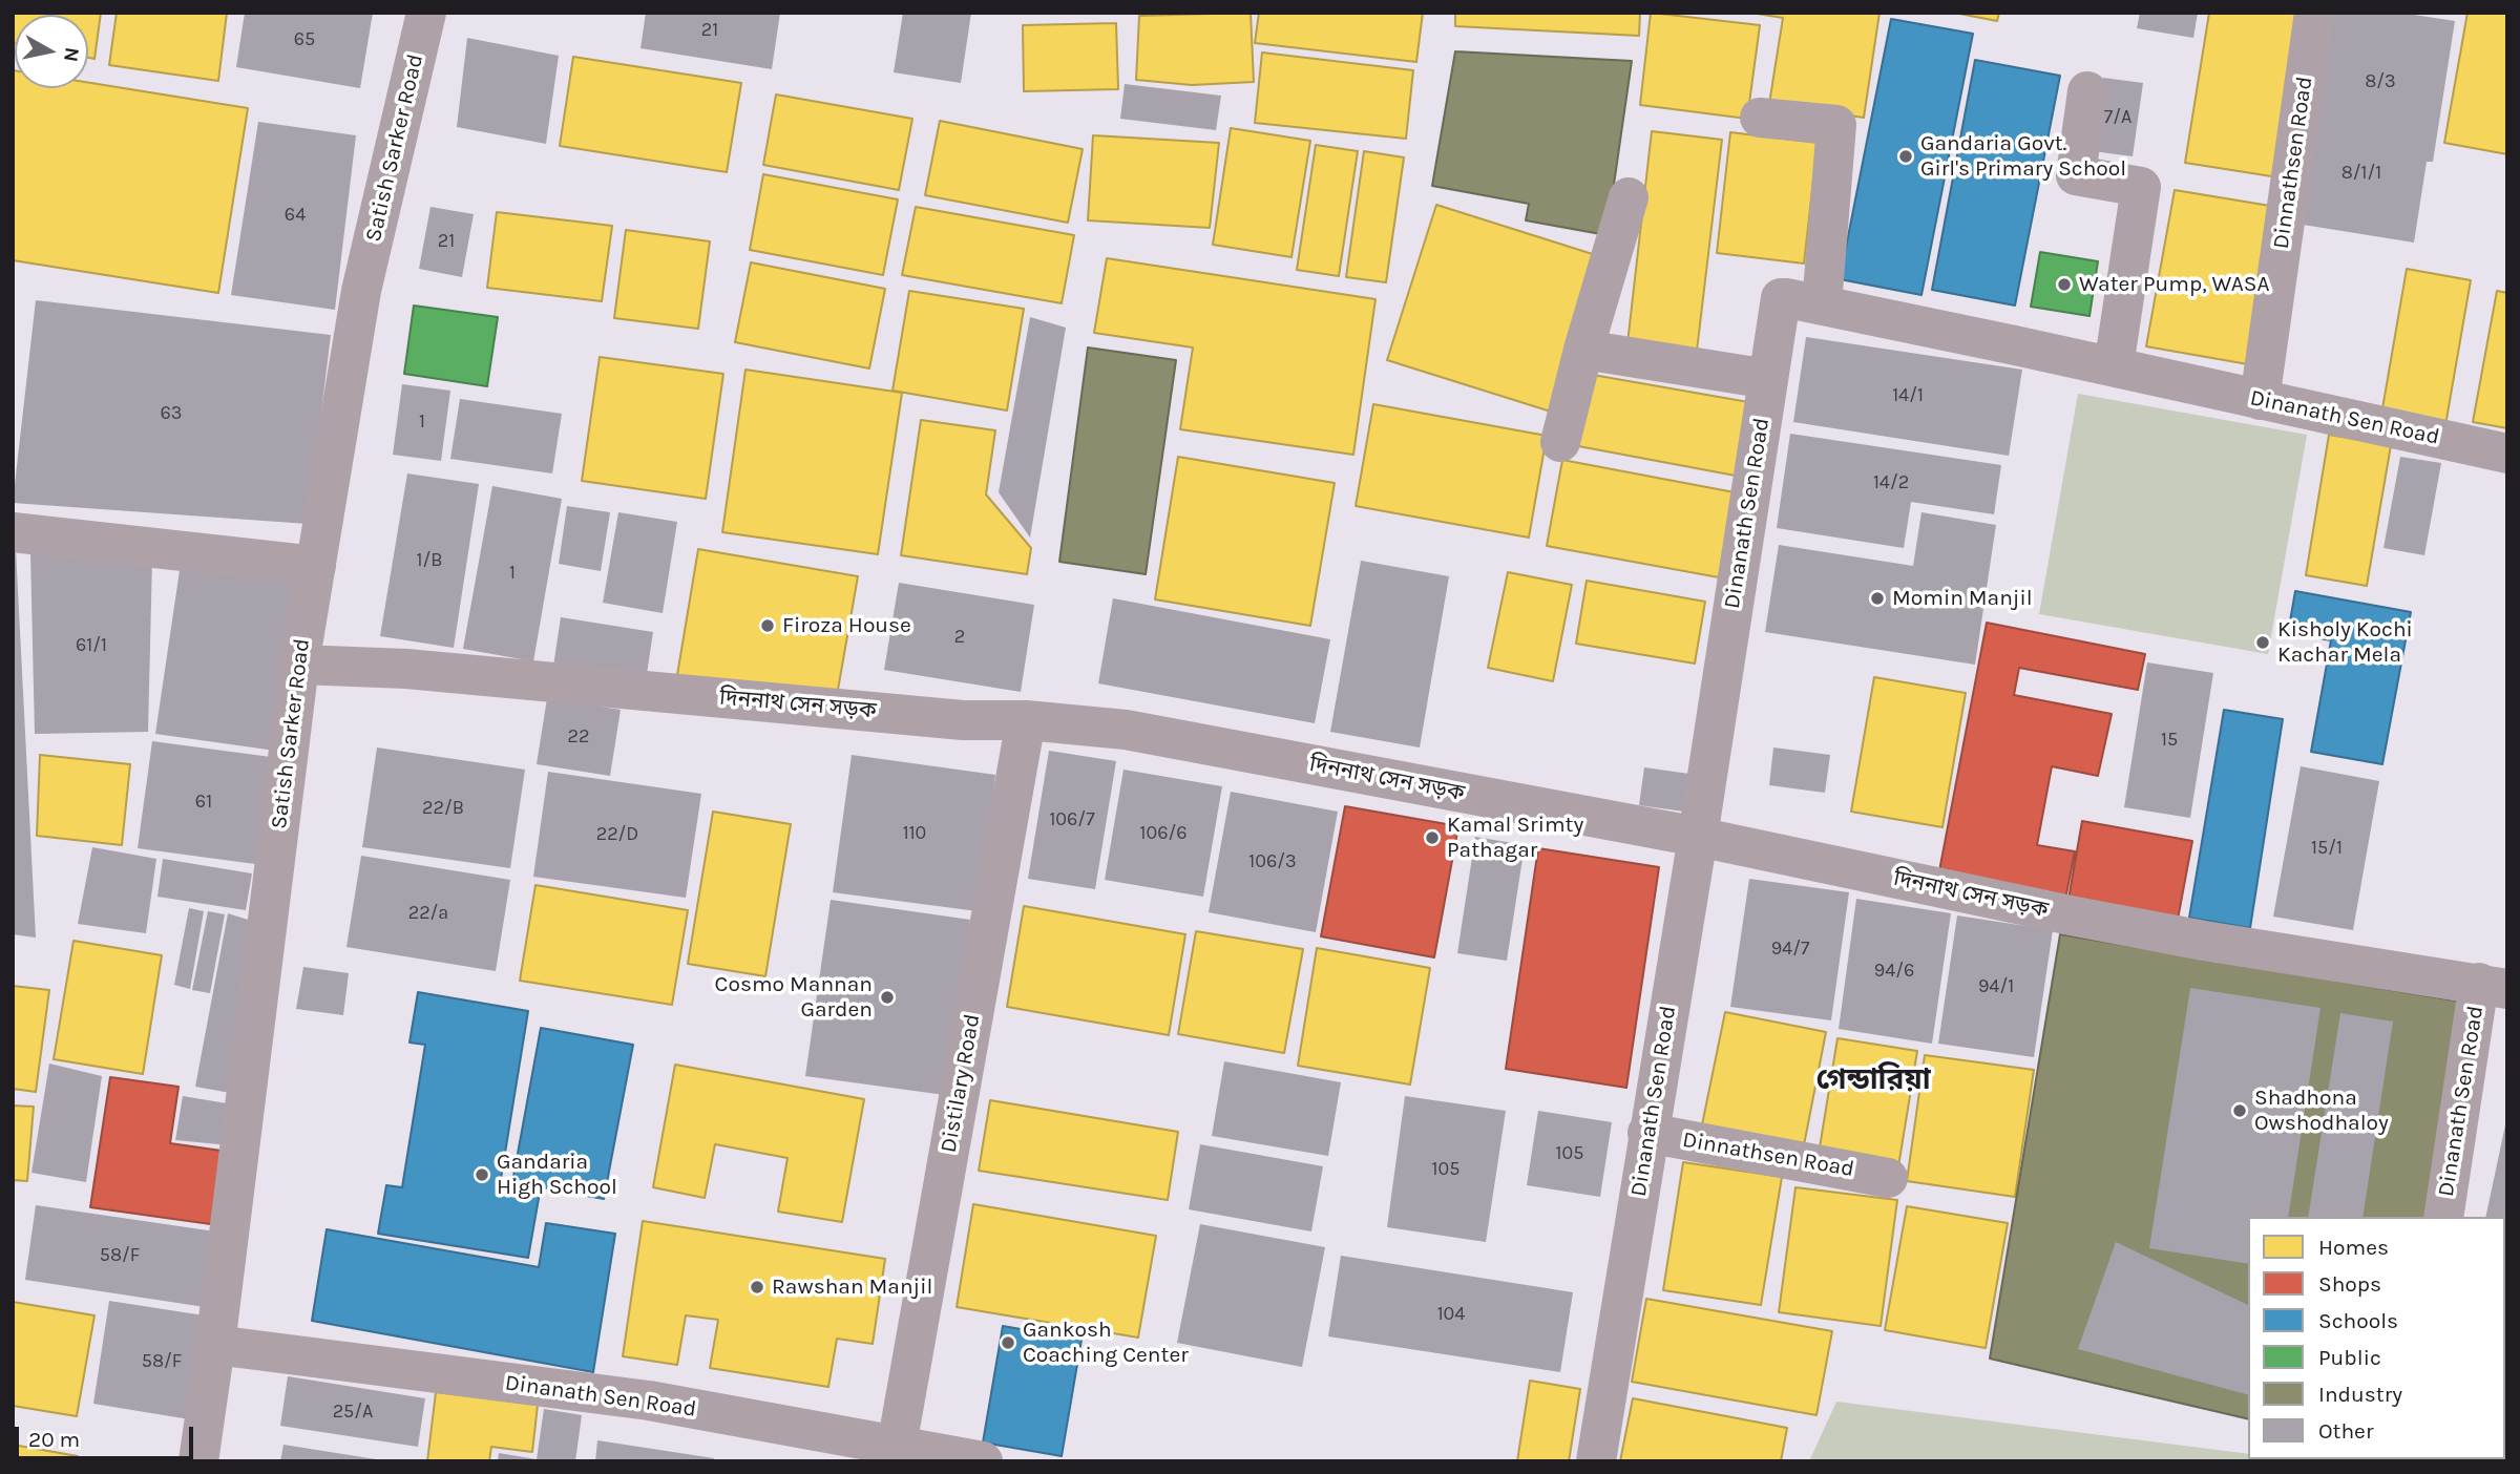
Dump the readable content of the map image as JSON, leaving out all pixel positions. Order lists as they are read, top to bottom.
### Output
{
  "streets": {
    "street": [
      "Satish Sarker Road",
      "Dinnathsen Road",
      "Dinanath Sen Road",
      "দিননাথ সেন সড়ক",
      "Distilary Road"
    ]
  },
  "crossings": [
    ["Satish Sarker Road", "Dinanath Sen Road"],
    ["Satish Sarker Road", "দিননাথ সেন সড়ক"],
    ["Dinnathsen Road", "Dinanath Sen Road"],
    ["Dinanath Sen Road", "দিননাথ সেন সড়ক"],
    ["Dinanath Sen Road", "Distilary Road"],
    ["দিননাথ সেন সড়ক", "Distilary Road"]
  ],
  "districts": ["গেন্ডারিয়া"],
  "places": [
    "Gandaria Govt. Girl's Primary School",
    "Water Pump, WASA",
    "Momin Manjil",
    "Firoza House",
    "Kisholy Kochi Kachar Mela",
    "Kamal Srimty Pathagar",
    "Cosmo Mannan Garden",
    "Shadhona Owshodhaloy",
    "Gandaria High School",
    "Rawshan Manjil",
    "Gankosh Coaching Center"
  ],
  "house_numbers": [
    "21",
    "65",
    "8/3",
    "7/A",
    "8/1/1",
    "64",
    "21",
    "14/1",
    "63",
    "1",
    "14/2",
    "1/B",
    "1",
    "2",
    "61/1",
    "22",
    "15",
    "61",
    "22/B",
    "106/7",
    "110",
    "106/6",
    "22/D",
    "15/1",
    "106/3",
    "22/a",
    "94/7",
    "94/6",
    "94/1",
    "105",
    "105",
    "58/F",
    "104",
    "58/F",
    "25/A"
  ],
  "legend": [
    "Homes",
    "Shops",
    "Schools",
    "Public",
    "Industry",
    "Other"
  ],
  "scale_bar": "20 m",
  "north": "right"
}
